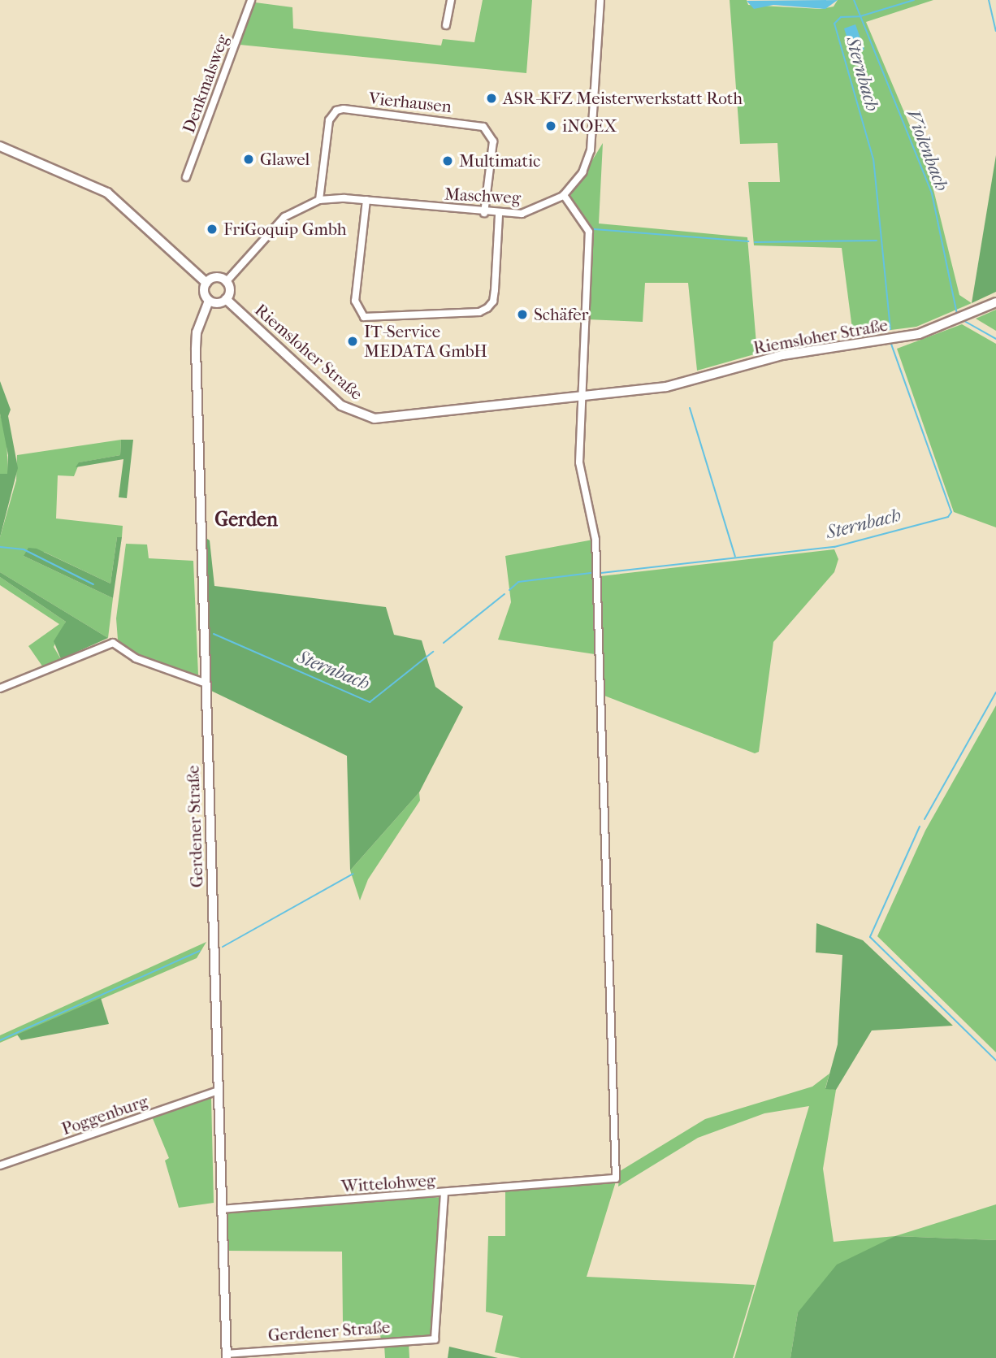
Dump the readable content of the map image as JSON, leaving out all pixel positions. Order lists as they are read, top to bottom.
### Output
{
  "streets": {
    "main road": ["Riemsloher Straße", "Gerdener Straße"],
    "street": [
      "Denkmalsweg",
      "Vierhausen",
      "Maschweg",
      "Poggenburg",
      "Wittelohweg"
    ]
  },
  "crossings": [
    ["Vierhausen", "Maschweg"],
    ["Maschweg", "Riemsloher Straße"],
    ["Maschweg", "Gerdener Straße"],
    ["Riemsloher Straße", "Gerdener Straße"],
    ["Gerdener Straße", "Poggenburg"],
    ["Gerdener Straße", "Wittelohweg"]
  ],
  "districts": ["Gerden"],
  "water": ["Sternbach", "Violenbach"],
  "places": [
    "ASR-KFZ Meisterwerkstatt Roth",
    "iNOEX",
    "Glawel",
    "Multimatic",
    "FriGoquip Gmbh",
    "Schäfer",
    "IT-Service MEDATA GmbH"
  ]
}
